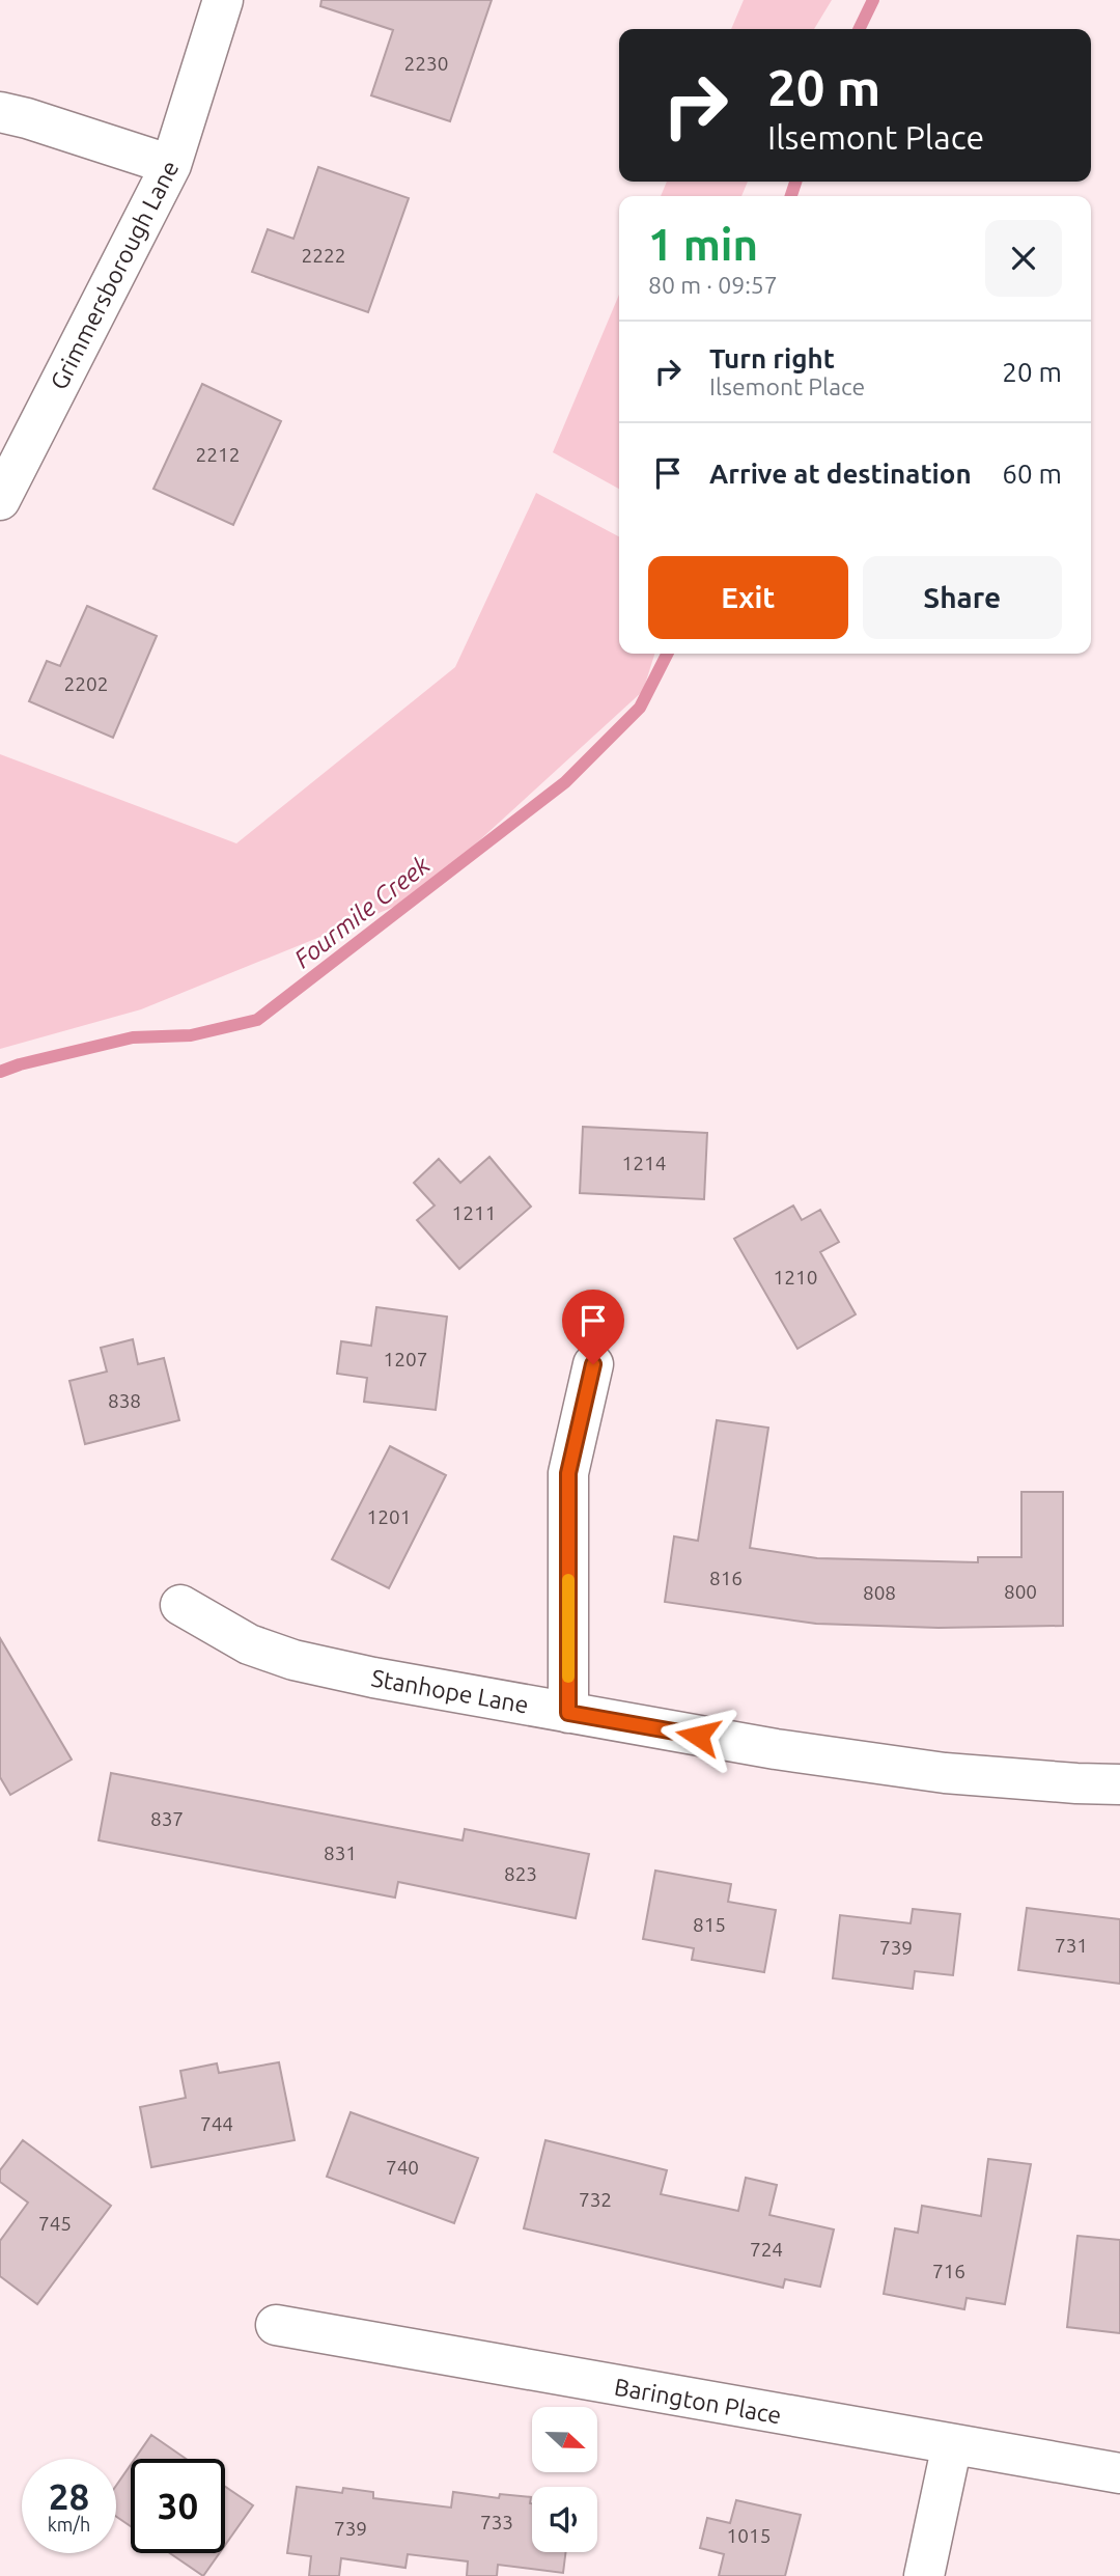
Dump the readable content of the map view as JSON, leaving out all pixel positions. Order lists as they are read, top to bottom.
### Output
{
  "streets": {
    "street": ["Grimmersborough Lane", "Stanhope Lane", "Barington Place"]
  },
  "water": ["Fourmile Creek"],
  "house_numbers": [
    "2230",
    "2222",
    "2212",
    "2202",
    "1214",
    "1211",
    "1210",
    "1207",
    "838",
    "1201",
    "816",
    "800",
    "808",
    "837",
    "831",
    "823",
    "815",
    "731",
    "739",
    "744",
    "740",
    "732",
    "745",
    "724",
    "716",
    "733",
    "739",
    "1015"
  ],
  "north": "right",
  "page": {
    "turn": ["20 m", "Ilsemont Place"],
    "heading": ["1 min", "80 m · 09:57"],
    "list": [
      {
        "name": "Turn right",
        "note": "Ilsemont Place",
        "value": "20 m"
      },
      {
        "name": "Arrive at destination",
        "value": "60 m"
      }
    ],
    "buttons": ["Exit", "Share"],
    "speed": "28 km/h",
    "limit": "30"
  }
}
